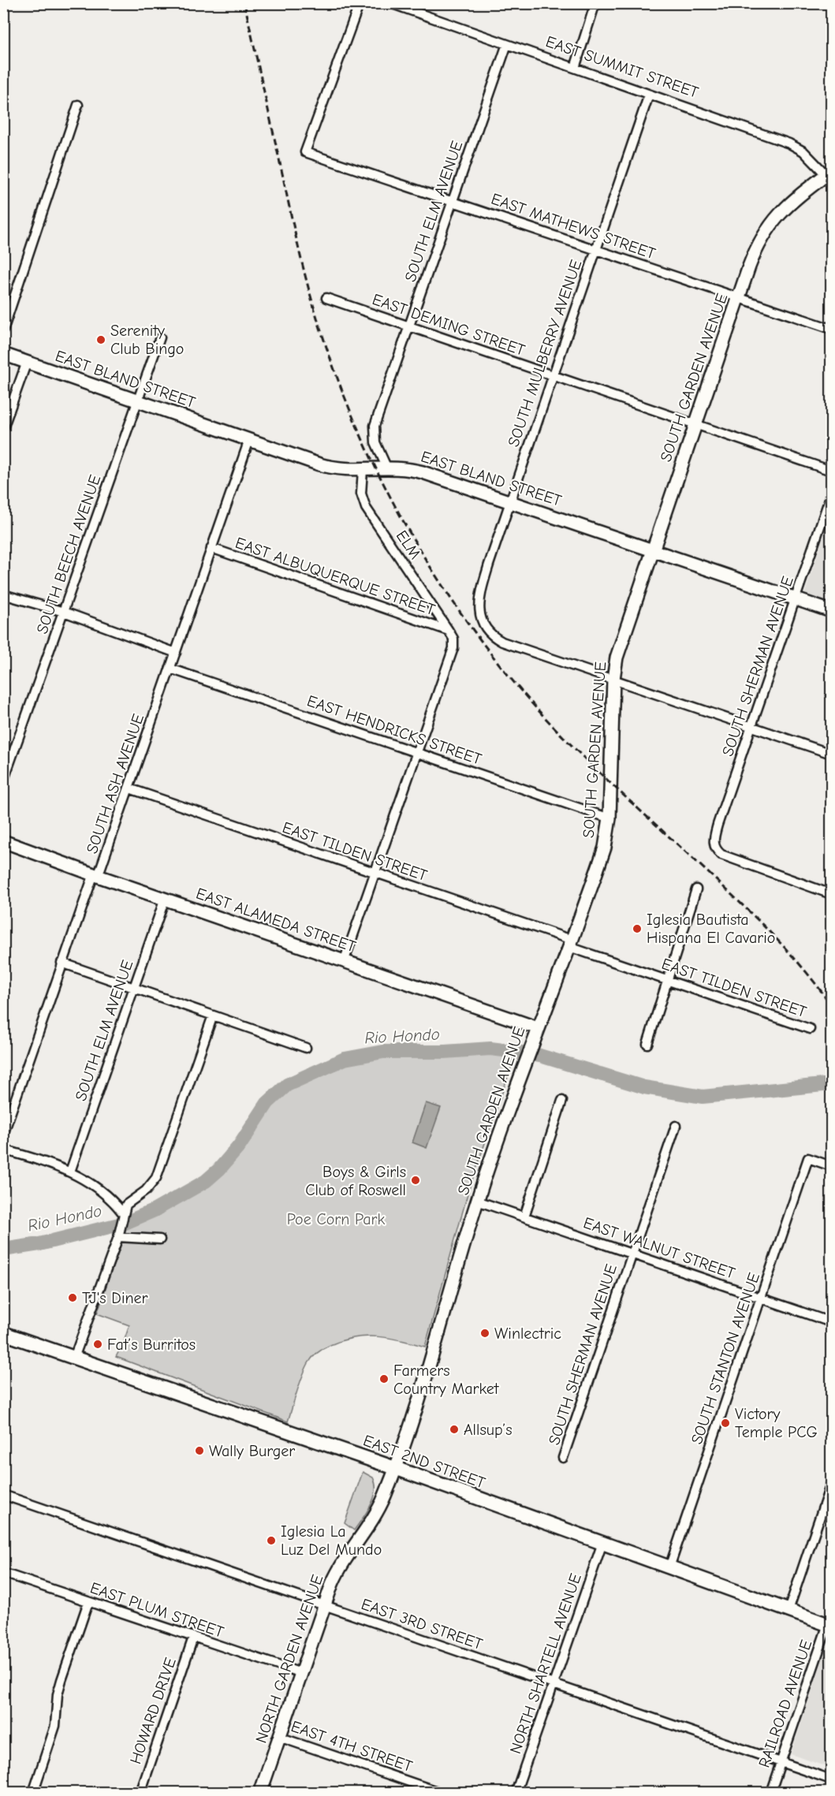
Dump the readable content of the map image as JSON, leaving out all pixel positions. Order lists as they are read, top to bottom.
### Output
{
  "streets": {
    "main road": ["EAST 2ND STREET"],
    "street": [
      "EAST SUMMIT STREET",
      "SOUTH ELM AVENUE",
      "EAST MATHEWS STREET",
      "EAST DEMING STREET",
      "SOUTH MULBERRY AVENUE",
      "SOUTH GARDEN AVENUE",
      "EAST BLAND STREET",
      "ELM",
      "SOUTH BEECH AVENUE",
      "EAST ALBUQUERQUE STREET",
      "SOUTH SHERMAN AVENUE",
      "EAST HENDRICKS STREET",
      "SOUTH ASH AVENUE",
      "EAST TILDEN STREET",
      "EAST ALAMEDA STREET",
      "EAST WALNUT STREET",
      "SOUTH STANTON AVENUE",
      "EAST PLUM STREET",
      "EAST 3RD STREET",
      "NORTH GARDEN AVENUE",
      "NORTH SHARTELL AVENUE",
      "RAILROAD AVENUE",
      "HOWARD DRIVE",
      "EAST 4TH STREET"
    ]
  },
  "crossings": [
    ["EAST SUMMIT STREET", "SOUTH ELM AVENUE"],
    ["EAST SUMMIT STREET", "SOUTH MULBERRY AVENUE"],
    ["EAST SUMMIT STREET", "SOUTH GARDEN AVENUE"],
    ["SOUTH ELM AVENUE", "EAST MATHEWS STREET"],
    ["SOUTH ELM AVENUE", "EAST DEMING STREET"],
    ["SOUTH ELM AVENUE", "EAST BLAND STREET"],
    ["SOUTH ELM AVENUE", "EAST ALAMEDA STREET"],
    ["EAST MATHEWS STREET", "SOUTH MULBERRY AVENUE"],
    ["EAST MATHEWS STREET", "SOUTH GARDEN AVENUE"],
    ["EAST DEMING STREET", "SOUTH MULBERRY AVENUE"],
    ["EAST DEMING STREET", "SOUTH GARDEN AVENUE"],
    ["SOUTH MULBERRY AVENUE", "SOUTH GARDEN AVENUE"],
    ["SOUTH MULBERRY AVENUE", "EAST BLAND STREET"],
    ["SOUTH GARDEN AVENUE", "EAST BLAND STREET"],
    ["SOUTH GARDEN AVENUE", "EAST HENDRICKS STREET"],
    ["SOUTH GARDEN AVENUE", "EAST TILDEN STREET"],
    ["SOUTH GARDEN AVENUE", "EAST ALAMEDA STREET"],
    ["SOUTH GARDEN AVENUE", "EAST WALNUT STREET"],
    ["SOUTH GARDEN AVENUE", "NORTH GARDEN AVENUE"],
    ["EAST BLAND STREET", "ELM"],
    ["EAST BLAND STREET", "SOUTH BEECH AVENUE"],
    ["EAST BLAND STREET", "SOUTH SHERMAN AVENUE"],
    ["EAST BLAND STREET", "SOUTH ASH AVENUE"],
    ["ELM", "EAST ALBUQUERQUE STREET"],
    ["EAST ALBUQUERQUE STREET", "SOUTH ASH AVENUE"],
    ["SOUTH SHERMAN AVENUE", "EAST WALNUT STREET"],
    ["EAST HENDRICKS STREET", "SOUTH ASH AVENUE"],
    ["SOUTH ASH AVENUE", "EAST TILDEN STREET"],
    ["SOUTH ASH AVENUE", "EAST ALAMEDA STREET"],
    ["EAST WALNUT STREET", "SOUTH STANTON AVENUE"],
    ["SOUTH STANTON AVENUE", "EAST 2ND STREET"],
    ["EAST 2ND STREET", "NORTH GARDEN AVENUE"],
    ["EAST 2ND STREET", "NORTH SHARTELL AVENUE"],
    ["EAST 2ND STREET", "RAILROAD AVENUE"],
    ["EAST PLUM STREET", "NORTH GARDEN AVENUE"],
    ["EAST PLUM STREET", "HOWARD DRIVE"],
    ["EAST 3RD STREET", "NORTH GARDEN AVENUE"],
    ["EAST 3RD STREET", "NORTH SHARTELL AVENUE"],
    ["EAST 3RD STREET", "RAILROAD AVENUE"],
    ["NORTH GARDEN AVENUE", "EAST 4TH STREET"]
  ],
  "water": ["Rio Hondo"],
  "parks": ["Poe Corn Park"],
  "places": [
    "Serenity Club Bingo",
    "Iglesia Bautista Hispana El Cavario",
    "Boys & Girls Club of Roswell",
    "TJ's Diner",
    "Winlectric",
    "Fat’s Burritos",
    "Farmers Country Market",
    "Victory Temple PCG",
    "Allsup’s",
    "Wally Burger",
    "Iglesia La Luz Del Mundo"
  ]
}
